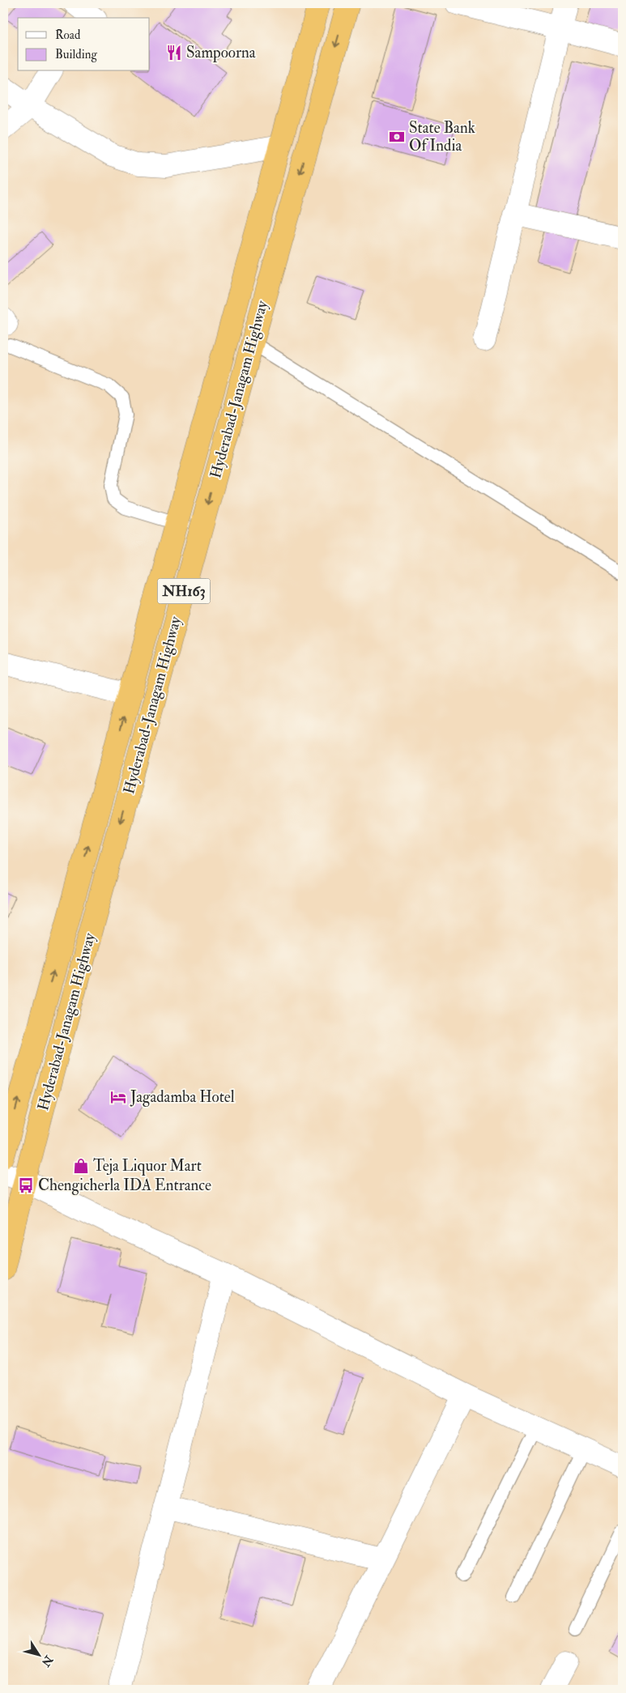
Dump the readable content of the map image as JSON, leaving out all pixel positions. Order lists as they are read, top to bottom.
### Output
{
  "streets": {
    "highway": ["Hyderabad-Janagam Highway", "NH163"]
  },
  "places": {
    "restaurant": ["Sampoorna"],
    "bank": ["State Bank Of India"],
    "hotel": ["Jagadamba Hotel"],
    "shop": ["Teja Liquor Mart"],
    "bus stop": ["Chengicherla IDA Entrance"]
  },
  "legend": ["Road", "Building"],
  "north": "bottom right"
}
